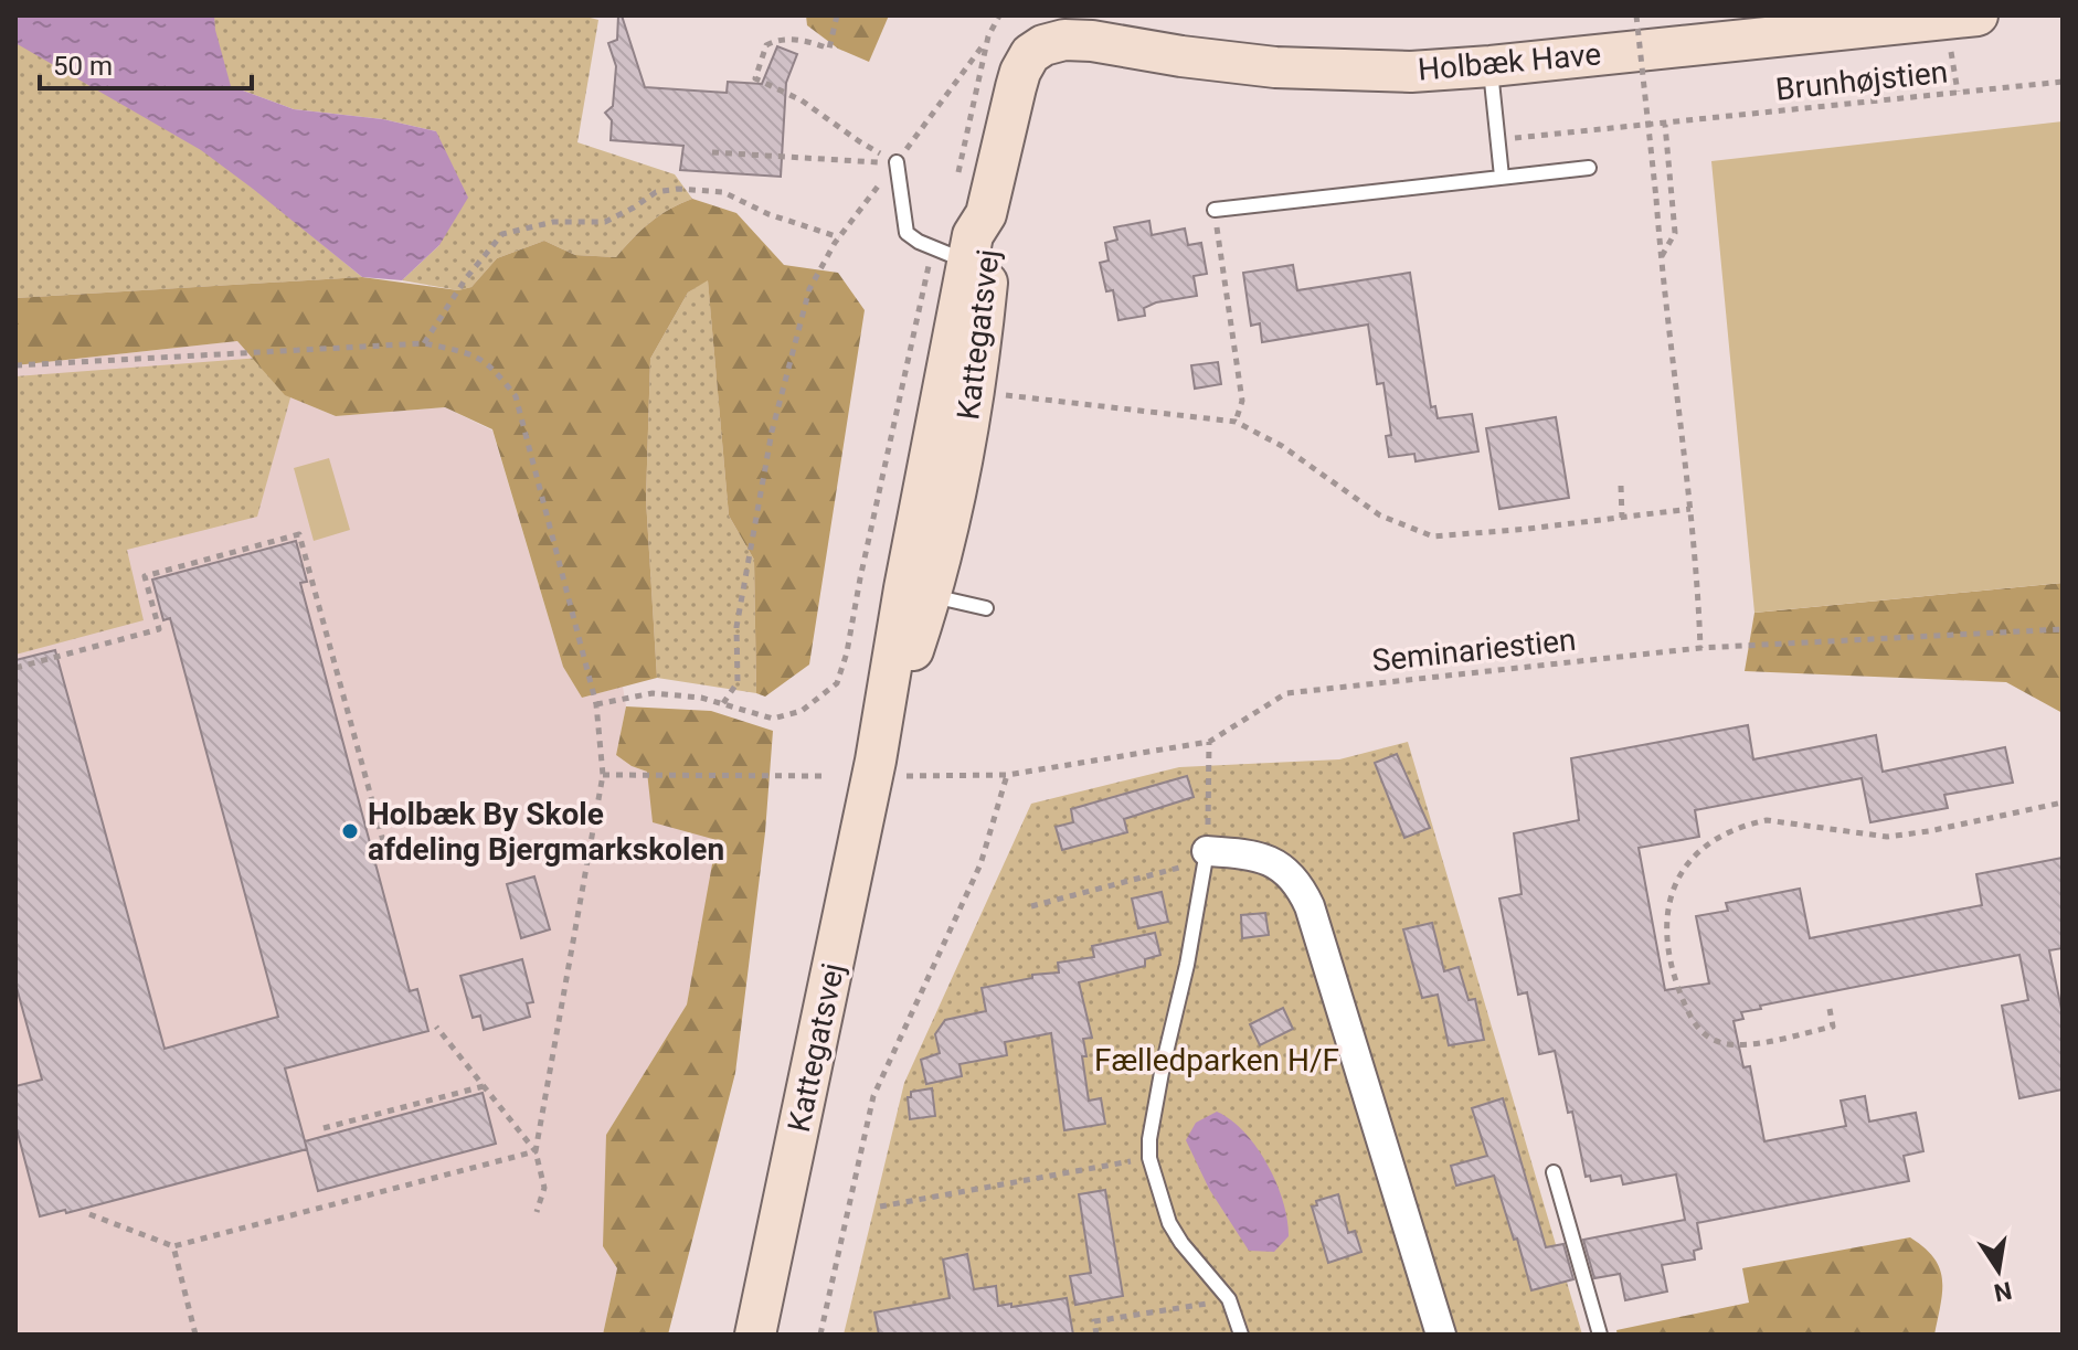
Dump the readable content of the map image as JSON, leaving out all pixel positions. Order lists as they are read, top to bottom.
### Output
{
  "streets": {
    "street": ["Holbæk Have", "Kattegatsvej"],
    "path": ["Brunhøjstien", "Seminariestien"]
  },
  "crossings": [
    ["Holbæk Have", "Kattegatsvej"],
    ["Kattegatsvej", "Seminariestien"]
  ],
  "parks": ["Fælledparken H/F"],
  "places": ["Holbæk By Skole afdeling Bjergmarkskolen"],
  "scale_bar": "50 m",
  "north": "bottom"
}
